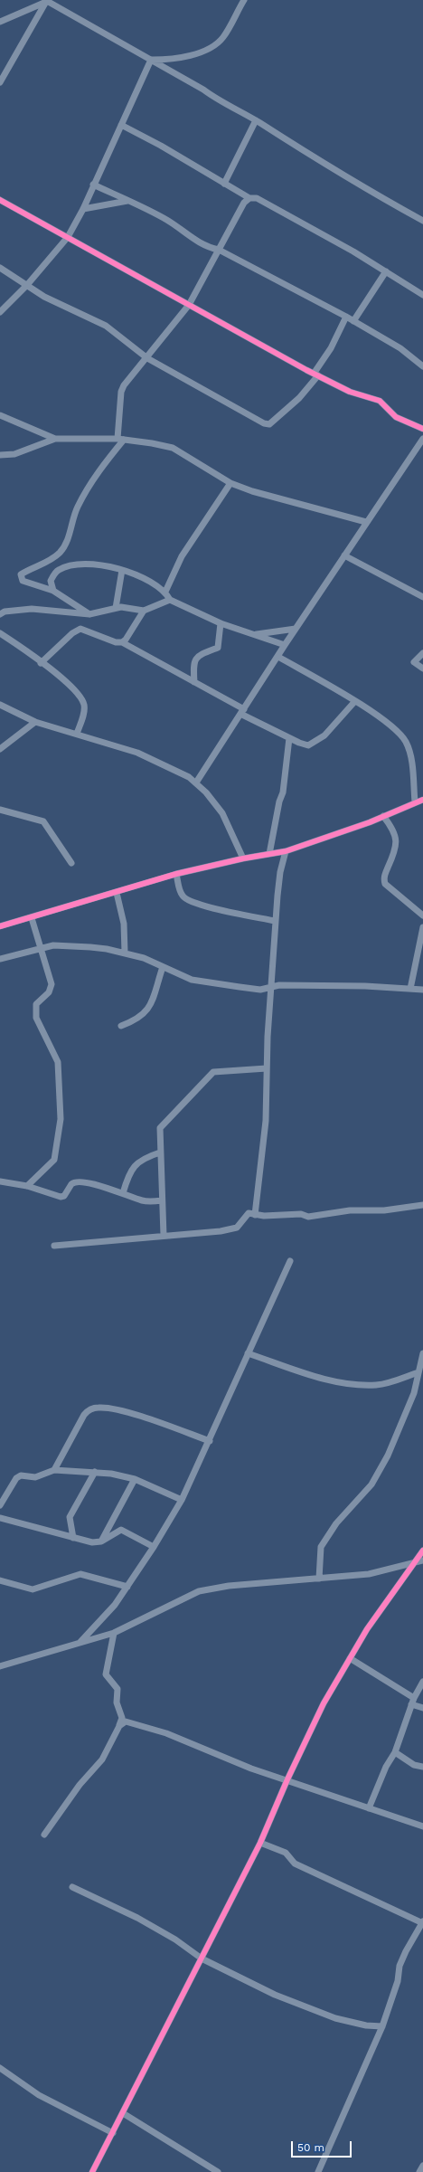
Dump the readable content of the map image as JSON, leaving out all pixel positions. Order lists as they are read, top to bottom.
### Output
{
  "scale_bar": "50 m"
}
